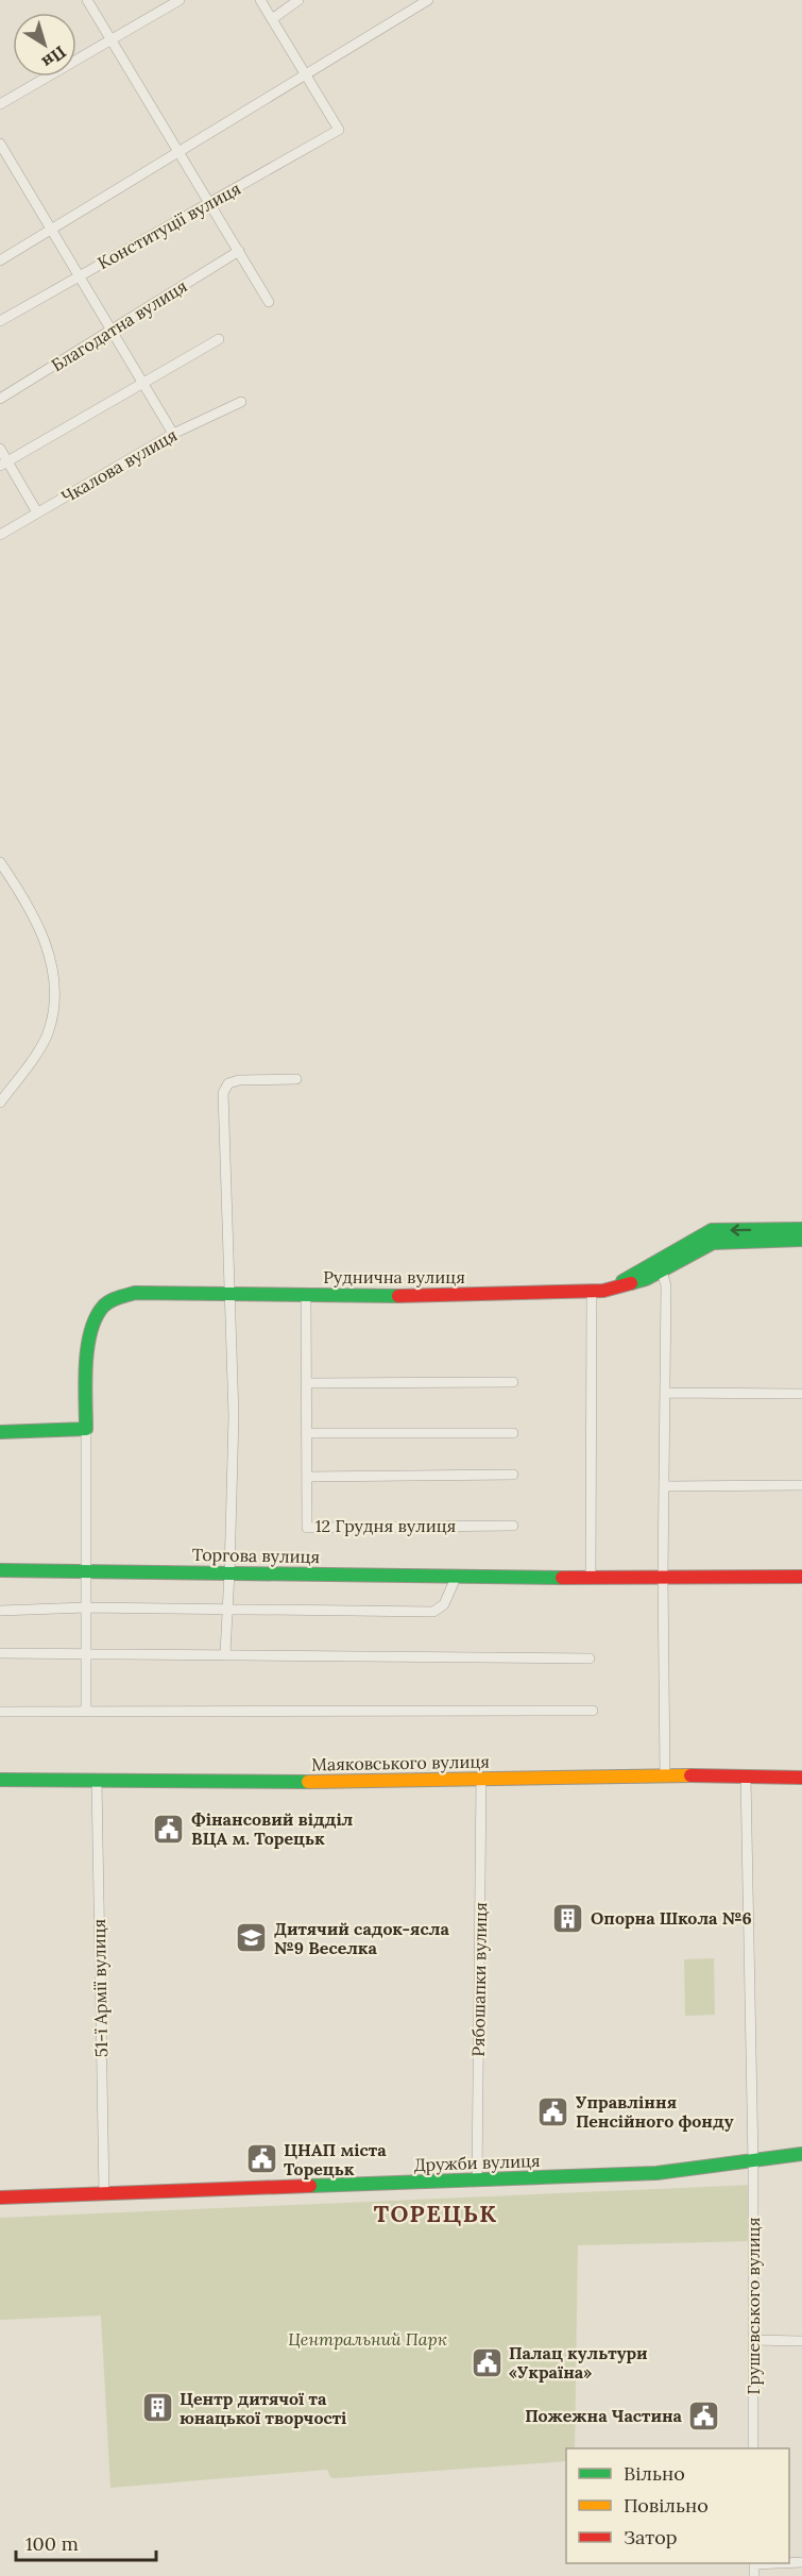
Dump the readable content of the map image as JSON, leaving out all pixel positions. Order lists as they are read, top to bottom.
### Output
{
  "streets": {
    "main road": [
      "Руднична вулиця",
      "Торгова вулиця",
      "Маяковського вулиця",
      "Дружби вулиця"
    ],
    "street": [
      "Конституції вулиця",
      "Благодатна вулиця",
      "Чкалова вулиця",
      "12 Грудня вулиця",
      "Рябошапки вулиця",
      "51-ї Армії вулиця",
      "Грушевського вулиця"
    ]
  },
  "crossings": [
    ["Руднична вулиця", "12 Грудня вулиця"],
    ["Руднична вулиця", "Торгова вулиця"],
    ["Маяковського вулиця", "Рябошапки вулиця"],
    ["Маяковського вулиця", "51-ї Армії вулиця"],
    ["Маяковського вулиця", "Грушевського вулиця"],
    ["Рябошапки вулиця", "Дружби вулиця"],
    ["51-ї Армії вулиця", "Дружби вулиця"],
    ["Дружби вулиця", "Грушевського вулиця"]
  ],
  "districts": ["ТОРЕЦЬК"],
  "parks": ["Центральний Парк"],
  "places": {
    "public building": [
      "Фінансовий відділ ВЦА м. Торецьк",
      "Управління Пенсійного фонду",
      "ЦНАП міста Торецьк",
      "Палац культури «Україна»",
      "Пожежна Частина"
    ],
    "building": ["Опорна Школа №6", "Центр дитячої та юнацької творчості"],
    "school or university": ["Дитячий садок-ясла №9 Веселка"]
  },
  "legend": ["Вільно", "Повільно", "Затор"],
  "scale_bar": "100 m",
  "north": "bottom right"
}
